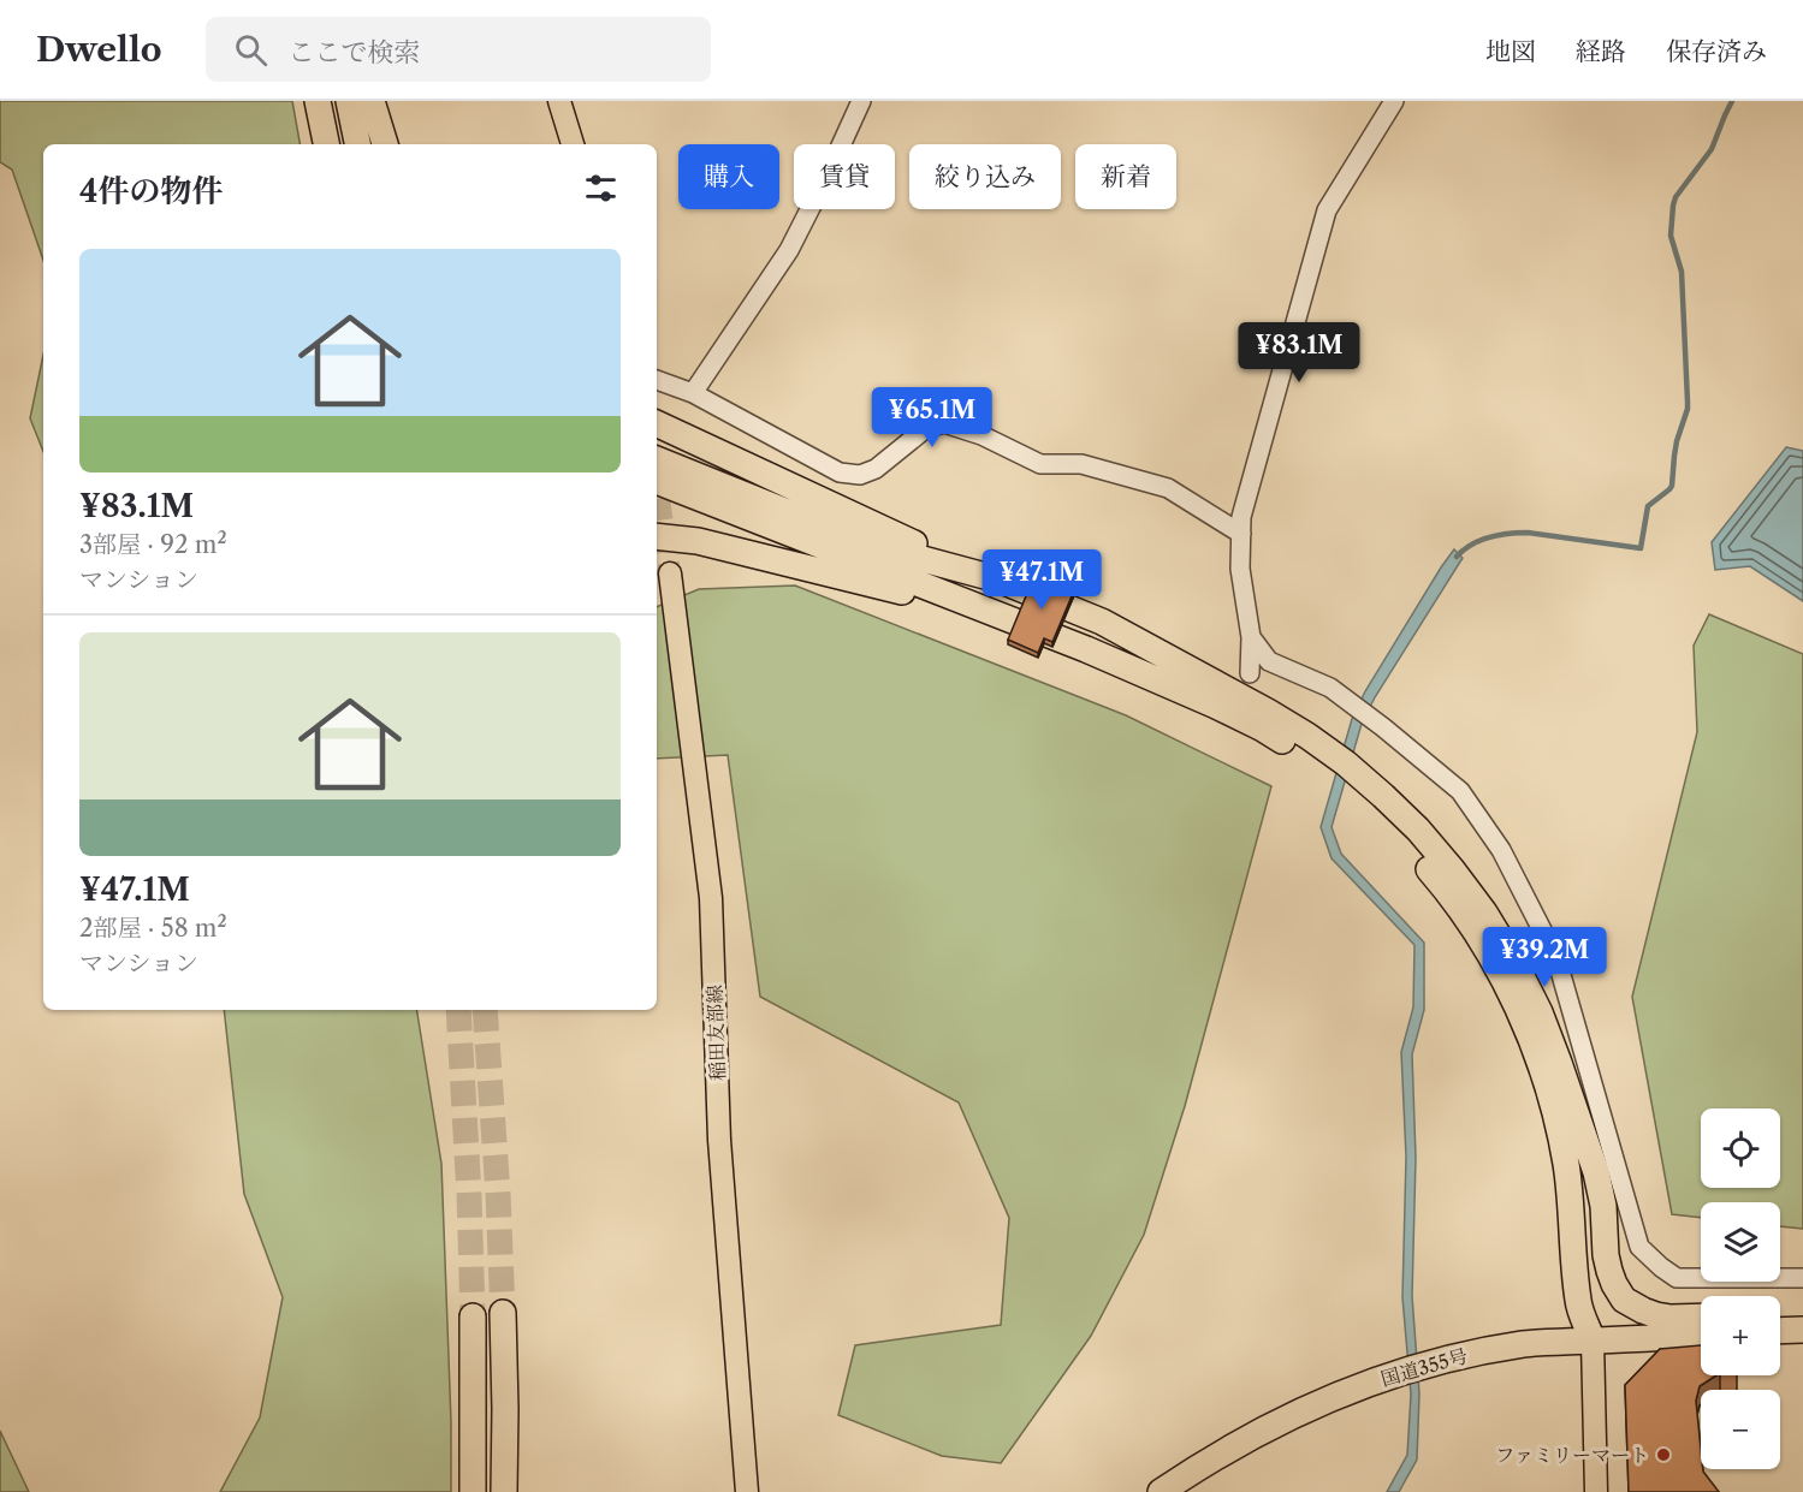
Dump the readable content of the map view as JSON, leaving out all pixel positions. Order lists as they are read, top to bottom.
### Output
{
  "streets": {
    "highway": ["国道355号"],
    "main road": ["稲田友部線"]
  },
  "places": ["ファミリーマート"],
  "page": {
    "header": "Dwello",
    "search": "ここで検索",
    "nav": ["地図", "経路", "保存済み"],
    "chip": [
      "購入",
      "賃貸",
      "絞り込み",
      "新着"
    ],
    "heading": "4件の物件",
    "list": [
      {
        "name": "¥83.1M",
        "note": "3部屋 · 92 m² · マンション"
      },
      {
        "name": "¥47.1M",
        "note": "2部屋 · 58 m² · マンション"
      }
    ],
    "price": [
      "¥83.1M",
      "¥65.1M",
      "¥47.1M",
      "¥39.2M"
    ],
    "map_buttons": ["+", "−"]
  }
}
